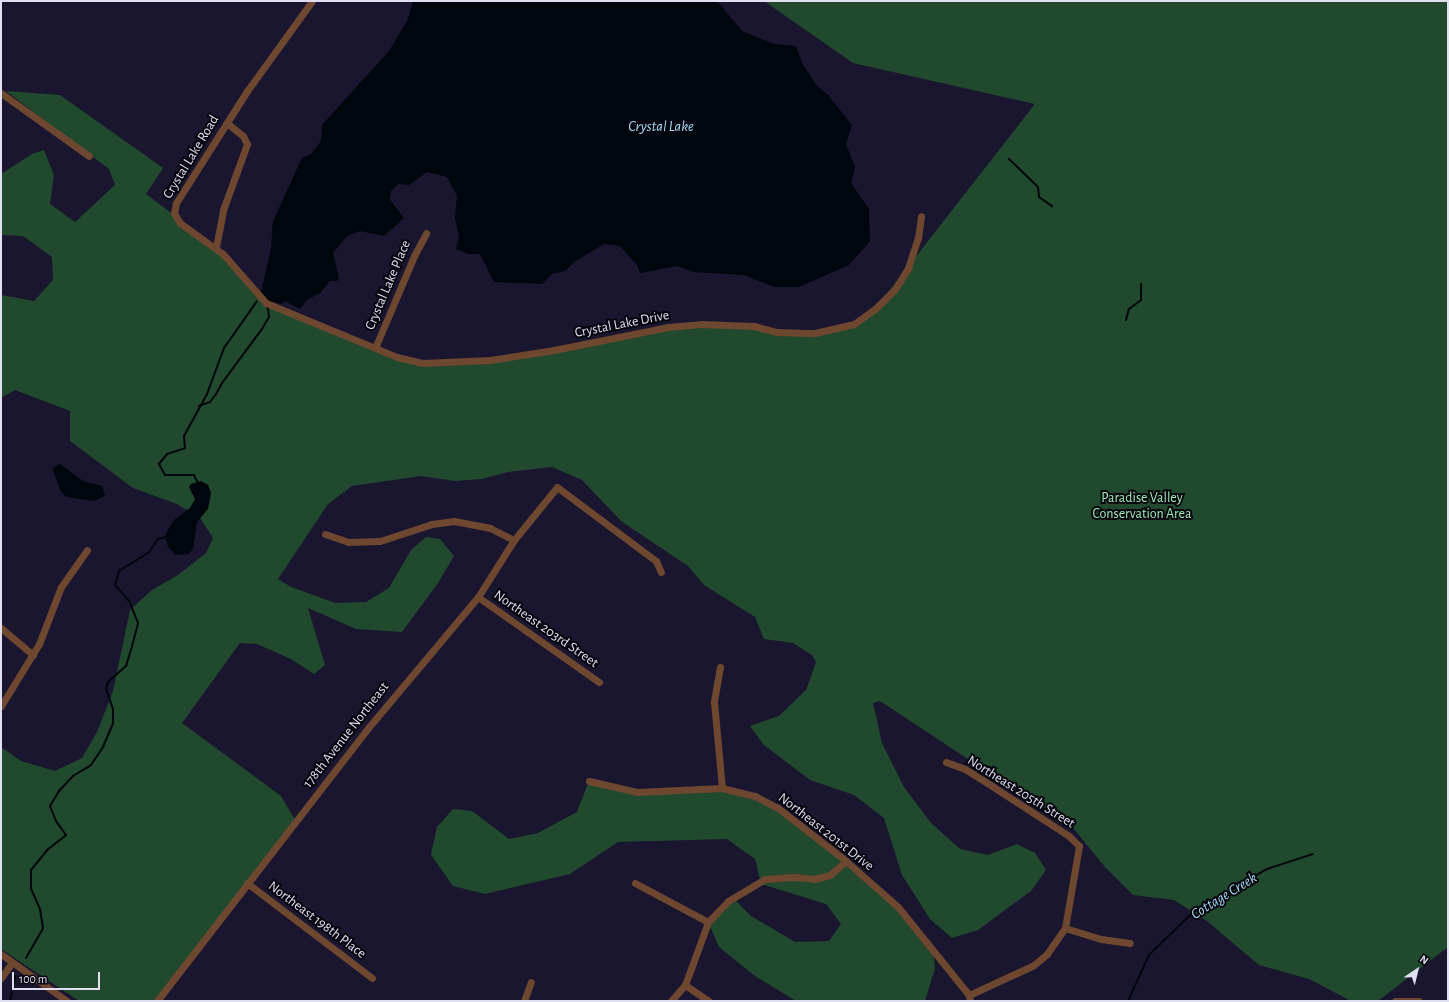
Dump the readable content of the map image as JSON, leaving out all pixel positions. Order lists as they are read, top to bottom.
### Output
{
  "streets": {
    "street": [
      "Crystal Lake Road",
      "Crystal Lake Place",
      "Crystal Lake Drive",
      "Northeast 203rd Street",
      "178th Avenue Northeast",
      "Northeast 205th Street",
      "Northeast 201st Drive",
      "Northeast 198th Place"
    ]
  },
  "crossings": [
    ["Crystal Lake Road", "Crystal Lake Drive"],
    ["Crystal Lake Place", "Crystal Lake Drive"],
    ["Northeast 203rd Street", "178th Avenue Northeast"],
    ["178th Avenue Northeast", "Northeast 198th Place"]
  ],
  "water": ["Crystal Lake", "Cottage Creek"],
  "parks": ["Paradise Valley Conservation Area"],
  "scale_bar": "100 m",
  "north": "top right"
}
